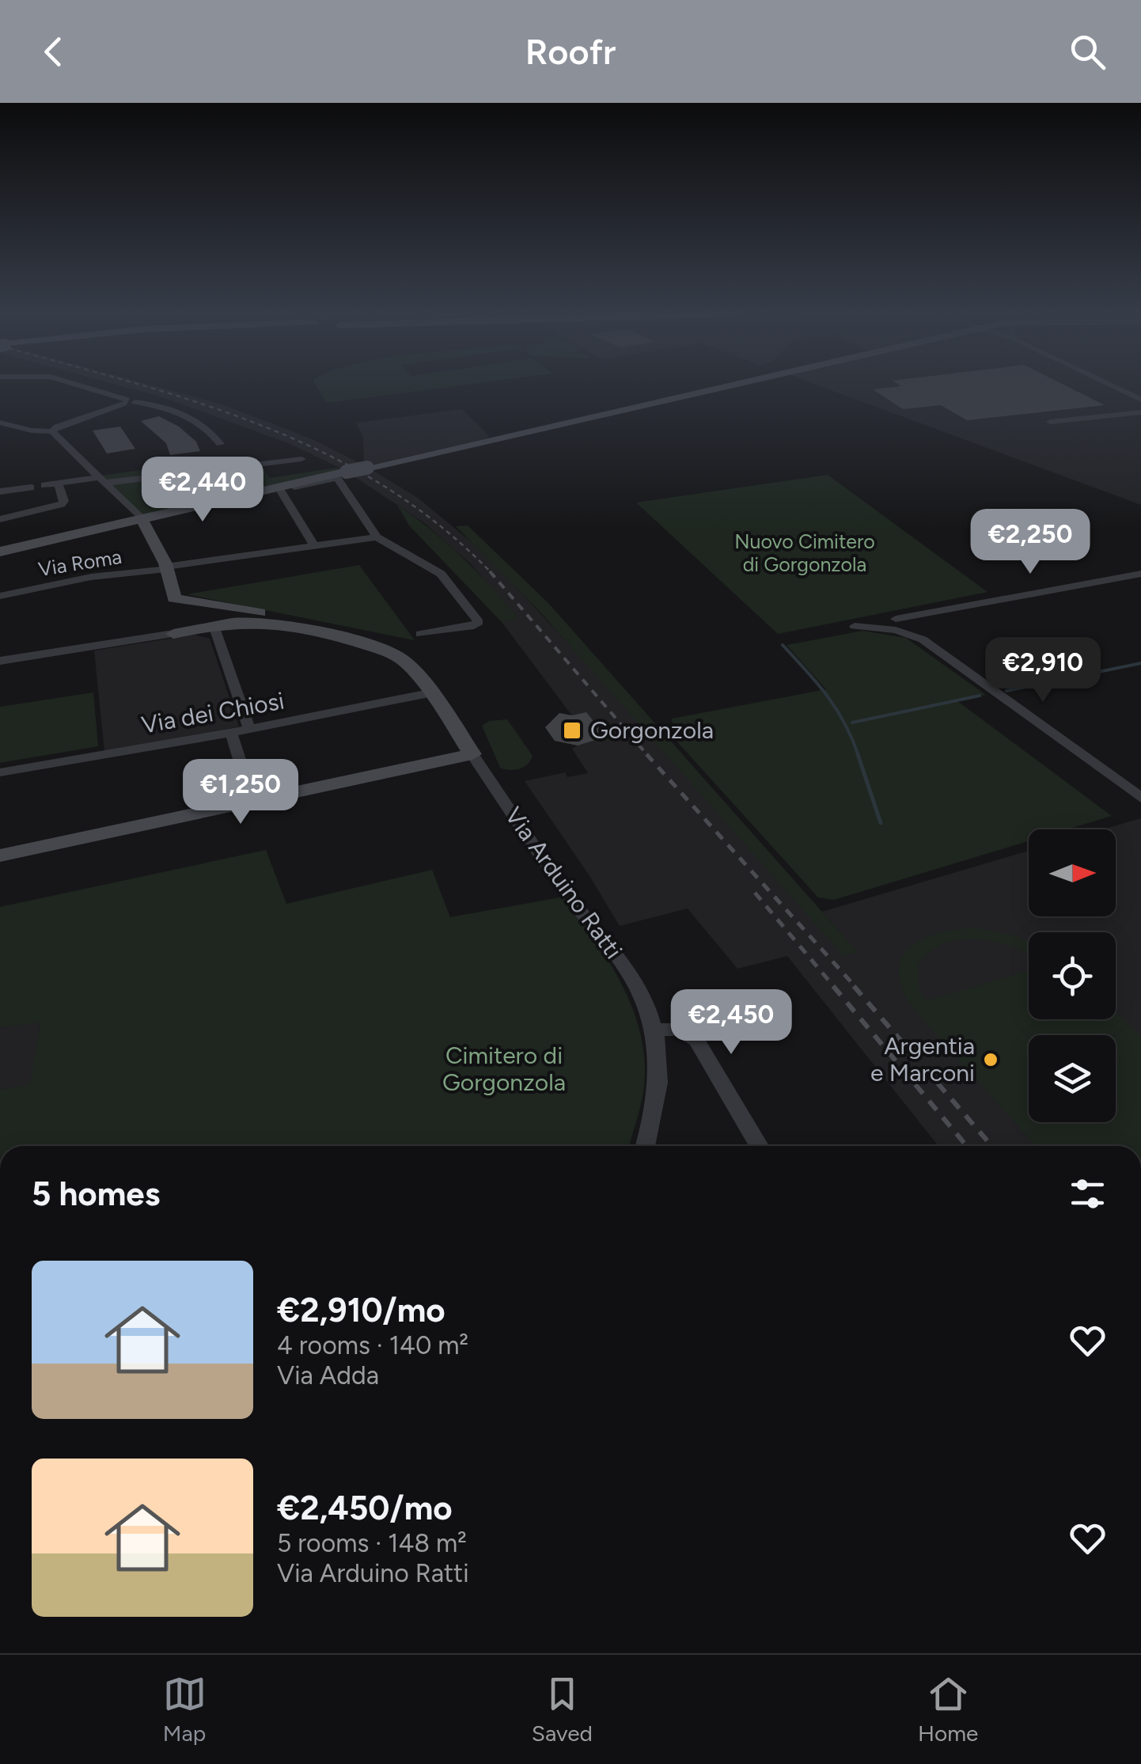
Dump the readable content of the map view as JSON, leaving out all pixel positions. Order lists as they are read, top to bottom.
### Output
{
  "streets": {
    "street": ["Via Roma", "Via dei Chiosi", "Via Arduino Ratti"]
  },
  "parks": ["Nuovo Cimitero di Gorgonzola", "Cimitero di Gorgonzola"],
  "places": {
    "transit": ["Gorgonzola"],
    "other": ["Argentia e Marconi"]
  },
  "north": "right",
  "page": {
    "header": "Roofr",
    "price": [
      "€2,440",
      "€2,250",
      "€2,910",
      "€1,250",
      "€2,450"
    ],
    "heading": "5 homes",
    "list": [
      {
        "name": "€2,910/mo",
        "note": "4 rooms · 140 m² · Via Adda"
      },
      {
        "name": "€2,450/mo",
        "note": "5 rooms · 148 m² · Via Arduino Ratti"
      }
    ],
    "tabs": ["Map", "Saved", "Home"]
  }
}
